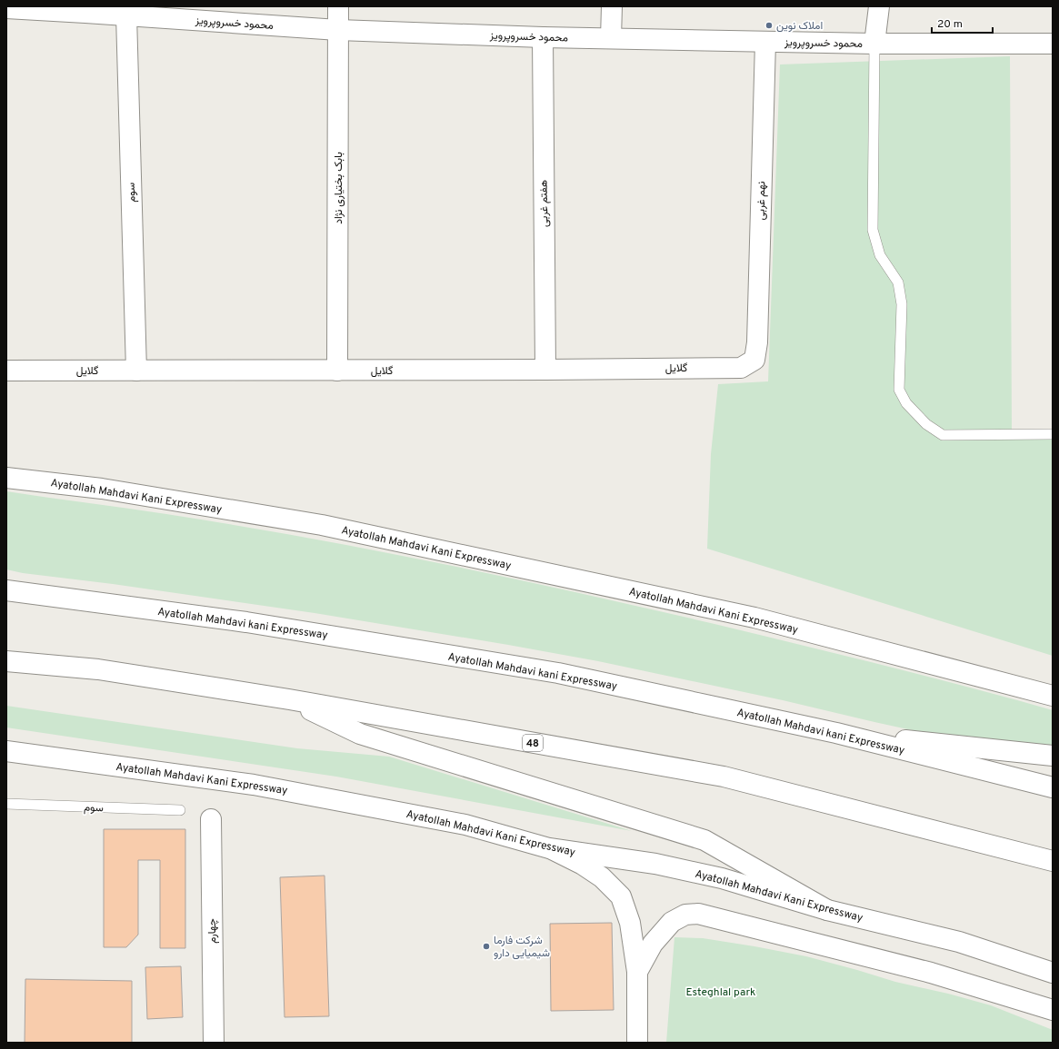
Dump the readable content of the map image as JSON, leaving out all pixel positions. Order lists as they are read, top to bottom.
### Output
{
  "streets": {
    "main road": [
      "محمود خسروپرویز",
      "بابک بختیاری نژاد",
      "سوم",
      "نهم غربی",
      "هفتم غربی",
      "گلایل",
      "Ayatollah Mahdavi Kani Expressway",
      "Ayatollah Mahdavi kani Expressway",
      "48",
      "چهارم"
    ]
  },
  "crossings": [
    ["محمود خسروپرویز", "بابک بختیاری نژاد"],
    ["محمود خسروپرویز", "سوم"],
    ["محمود خسروپرویز", "نهم غربی"],
    ["محمود خسروپرویز", "هفتم غربی"],
    ["بابک بختیاری نژاد", "گلایل"],
    ["سوم", "گلایل"],
    ["نهم غربی", "گلایل"],
    ["هفتم غربی", "گلایل"]
  ],
  "parks": ["Esteghlal park"],
  "places": ["املاک نوین", "شرکت فارما شیمیایی دارو"],
  "scale_bar": "20 m"
}
